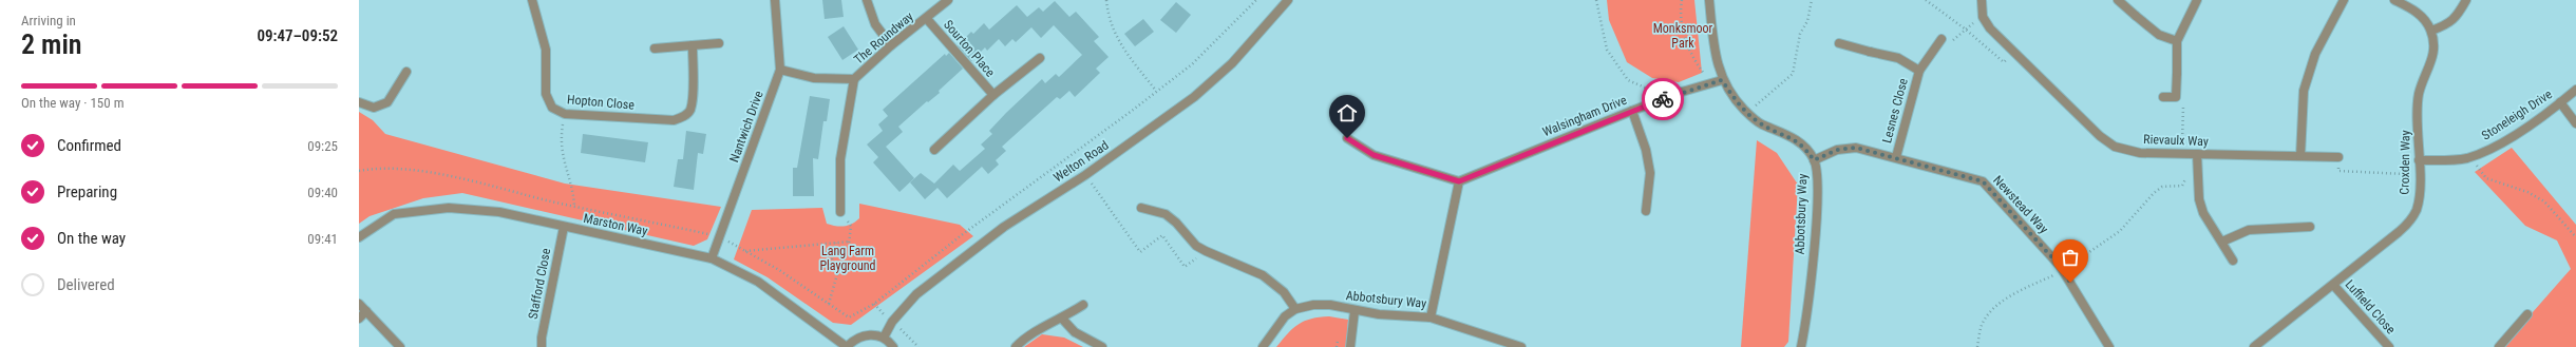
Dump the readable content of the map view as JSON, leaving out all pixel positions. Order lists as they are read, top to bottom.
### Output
{
  "streets": {
    "street": [
      "The Roundway",
      "Sourton Place",
      "Hopton Close",
      "Lesnes Close",
      "Stoneleigh Drive",
      "Walsingham Drive",
      "Nantwich Drive",
      "Rievaulx Way",
      "Welton Road",
      "Croxden Way",
      "Newstead Way",
      "Abbotsbury Way",
      "Marston Way",
      "Stafford Close",
      "Luffield Close"
    ]
  },
  "crossings": [
    ["The Roundway", "Sourton Place"],
    ["The Roundway", "Nantwich Drive"],
    ["Lesnes Close", "Newstead Way"],
    ["Stoneleigh Drive", "Croxden Way"],
    ["Walsingham Drive", "Abbotsbury Way"],
    ["Nantwich Drive", "Marston Way"],
    ["Croxden Way", "Luffield Close"],
    ["Newstead Way", "Abbotsbury Way"],
    ["Marston Way", "Stafford Close"]
  ],
  "parks": ["Monksmoor Park", "Lang Farm Playground"],
  "page": {
    "heading": ["2 min", "Arriving in", "09:47–09:52"],
    "bar": "On the way · 150 m",
    "list": [
      ["Confirmed", "09:25"],
      ["Preparing", "09:40"],
      ["On the way", "09:41"],
      "Delivered"
    ]
  }
}
